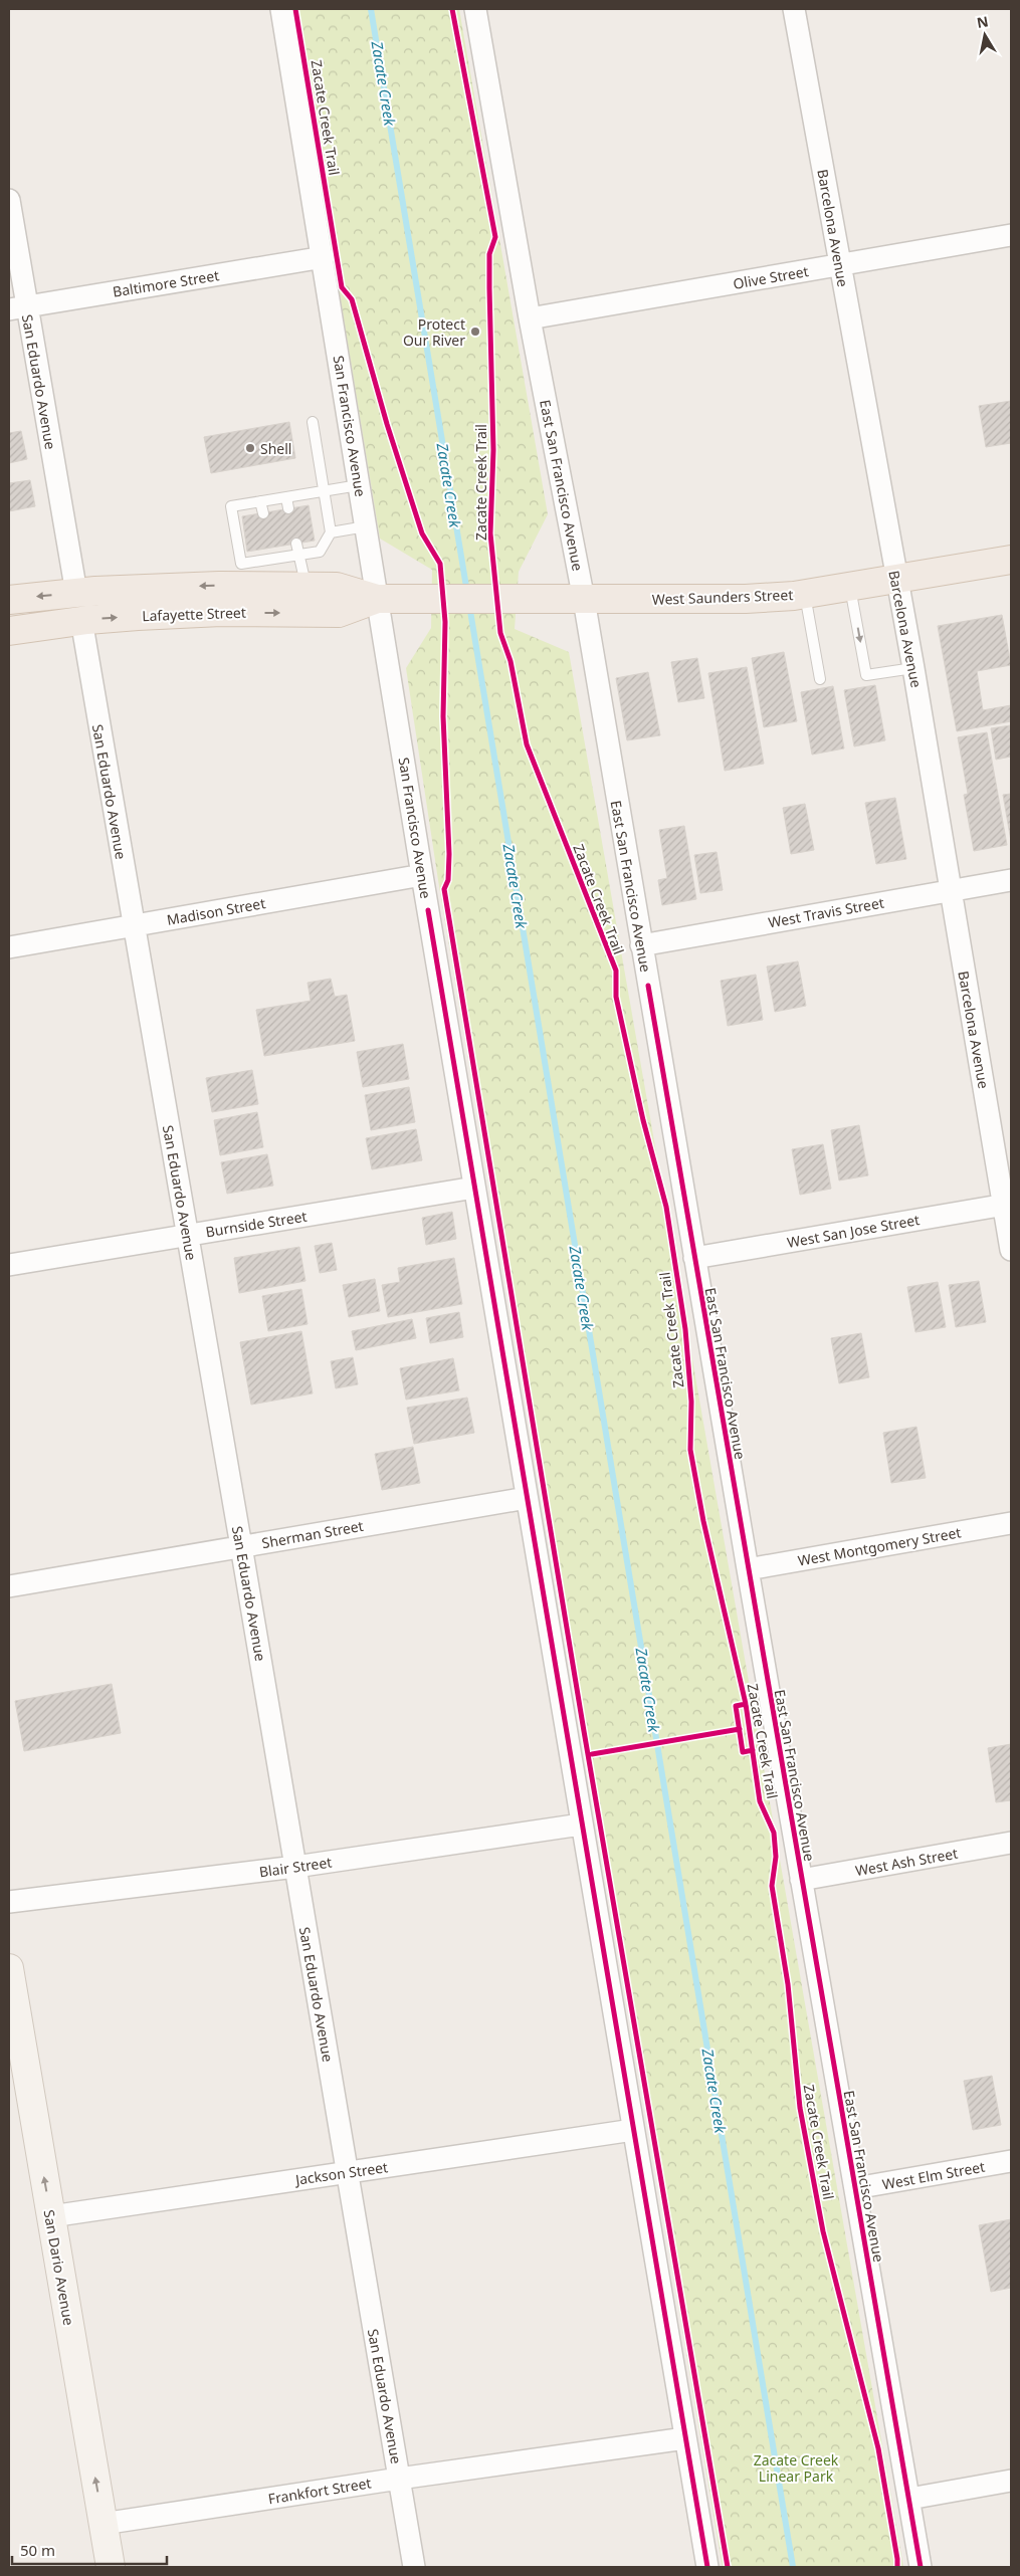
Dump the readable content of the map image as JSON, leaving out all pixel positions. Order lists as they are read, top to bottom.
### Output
{
  "streets": {
    "main road": ["West Saunders Street", "Lafayette Street", "San Dario Avenue"],
    "street": [
      "Barcelona Avenue",
      "Olive Street",
      "Baltimore Street",
      "San Eduardo Avenue",
      "San Francisco Avenue",
      "East San Francisco Avenue",
      "Madison Street",
      "West Travis Street",
      "Burnside Street",
      "West San Jose Street",
      "Sherman Street",
      "West Montgomery Street",
      "West Ash Street",
      "Blair Street",
      "Jackson Street",
      "West Elm Street",
      "Frankfort Street"
    ],
    "cycle path": ["Zacate Creek Trail"]
  },
  "crossings": [
    ["Barcelona Avenue", "Olive Street"],
    ["Barcelona Avenue", "West Saunders Street"],
    ["Barcelona Avenue", "West Travis Street"],
    ["Barcelona Avenue", "West San Jose Street"],
    ["Olive Street", "East San Francisco Avenue"],
    ["Baltimore Street", "San Eduardo Avenue"],
    ["Baltimore Street", "San Francisco Avenue"],
    ["San Eduardo Avenue", "Lafayette Street"],
    ["San Eduardo Avenue", "Madison Street"],
    ["San Eduardo Avenue", "Burnside Street"],
    ["San Eduardo Avenue", "Sherman Street"],
    ["San Eduardo Avenue", "Blair Street"],
    ["San Eduardo Avenue", "Jackson Street"],
    ["San Eduardo Avenue", "Frankfort Street"],
    ["San Francisco Avenue", "Lafayette Street"],
    ["San Francisco Avenue", "Madison Street"],
    ["San Francisco Avenue", "Burnside Street"],
    ["San Francisco Avenue", "Sherman Street"],
    ["San Francisco Avenue", "Blair Street"],
    ["San Francisco Avenue", "Jackson Street"],
    ["San Francisco Avenue", "Frankfort Street"],
    ["East San Francisco Avenue", "West Saunders Street"],
    ["East San Francisco Avenue", "West Travis Street"],
    ["East San Francisco Avenue", "West San Jose Street"],
    ["East San Francisco Avenue", "West Montgomery Street"],
    ["East San Francisco Avenue", "West Ash Street"],
    ["East San Francisco Avenue", "West Elm Street"],
    ["West Saunders Street", "Lafayette Street"],
    ["Jackson Street", "San Dario Avenue"],
    ["San Dario Avenue", "Frankfort Street"]
  ],
  "one_way": ["San Dario Avenue"],
  "water": ["Zacate Creek"],
  "parks": ["Zacate Creek Linear Park"],
  "places": ["Protect Our River", "Shell"],
  "scale_bar": "50 m",
  "north": "top"
}
